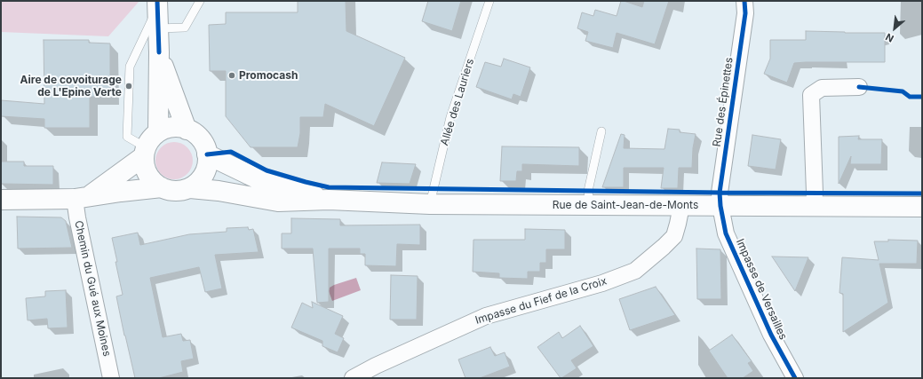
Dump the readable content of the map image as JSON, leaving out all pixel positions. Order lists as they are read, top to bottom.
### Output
{
  "streets": {
    "main road": ["Rue de Saint-Jean-de-Monts"],
    "street": [
      "Rue des Épinettes",
      "Chemin du Gué aux Moines",
      "Impasse de Versailles",
      "Impasse du Fief de la Croix"
    ],
    "lane": ["Allée des Lauriers"]
  },
  "crossings": [
    ["Allée des Lauriers", "Rue de Saint-Jean-de-Monts"],
    ["Rue des Épinettes", "Rue de Saint-Jean-de-Monts"],
    ["Rue des Épinettes", "Impasse de Versailles"],
    ["Rue de Saint-Jean-de-Monts", "Impasse de Versailles"],
    ["Rue de Saint-Jean-de-Monts", "Impasse du Fief de la Croix"]
  ],
  "places": ["Promocash", "Aire de covoiturage de L'Epine Verte"],
  "north": "bottom left"
}
